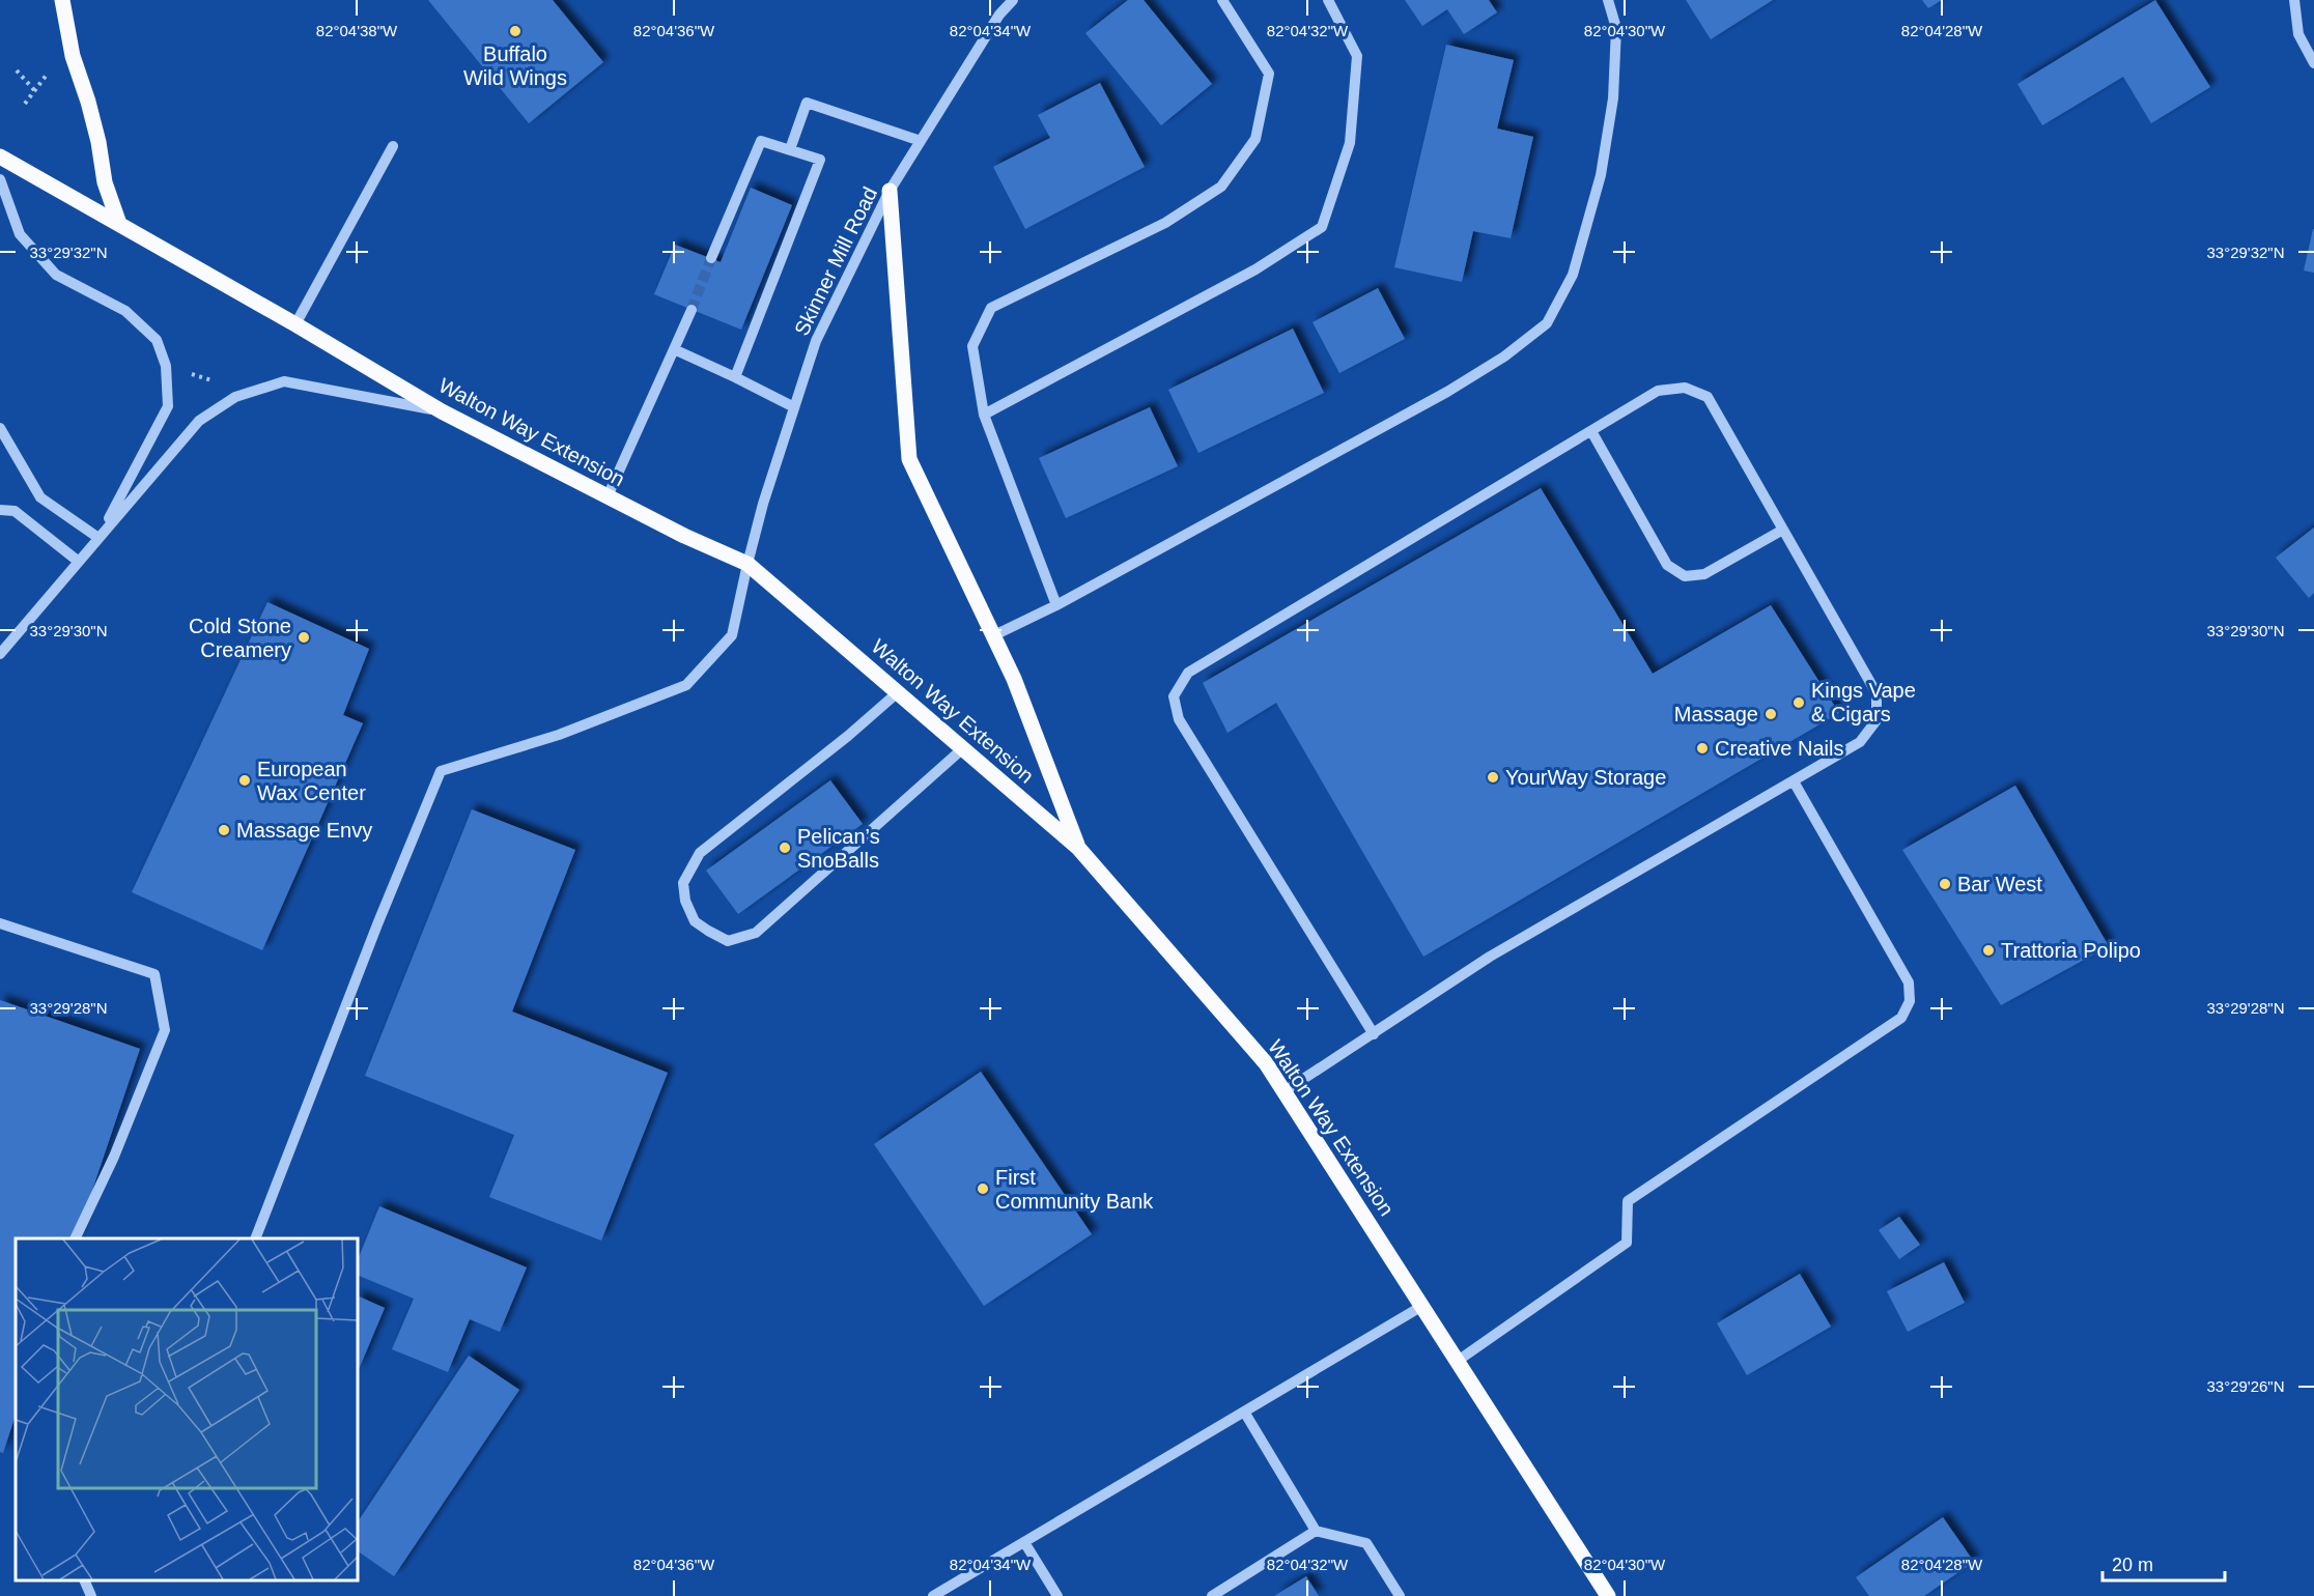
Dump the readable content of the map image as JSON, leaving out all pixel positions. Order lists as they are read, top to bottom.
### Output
{
  "streets": {
    "main road": ["Walton Way Extension"],
    "street": ["Skinner Mill Road"]
  },
  "crossings": [
    ["Skinner Mill Road", "Walton Way Extension"]
  ],
  "places": [
    "Buffalo Wild Wings",
    "Cold Stone Creamery",
    "Kings Vape & Cigars",
    "Massage",
    "Creative Nails",
    "YourWay Storage",
    "European Wax Center",
    "Massage Envy",
    "Pelican’s SnoBalls",
    "Bar West",
    "Trattoria Polipo",
    "First Community Bank"
  ],
  "scale_bar": "20 m",
  "coordinates": [
    "82°04'38\"W",
    "82°04'36\"W",
    "82°04'34\"W",
    "82°04'32\"W",
    "82°04'30\"W",
    "82°04'28\"W",
    "33°29'32\"N",
    "33°29'30\"N",
    "33°29'28\"N",
    "33°29'26\"N"
  ]
}
